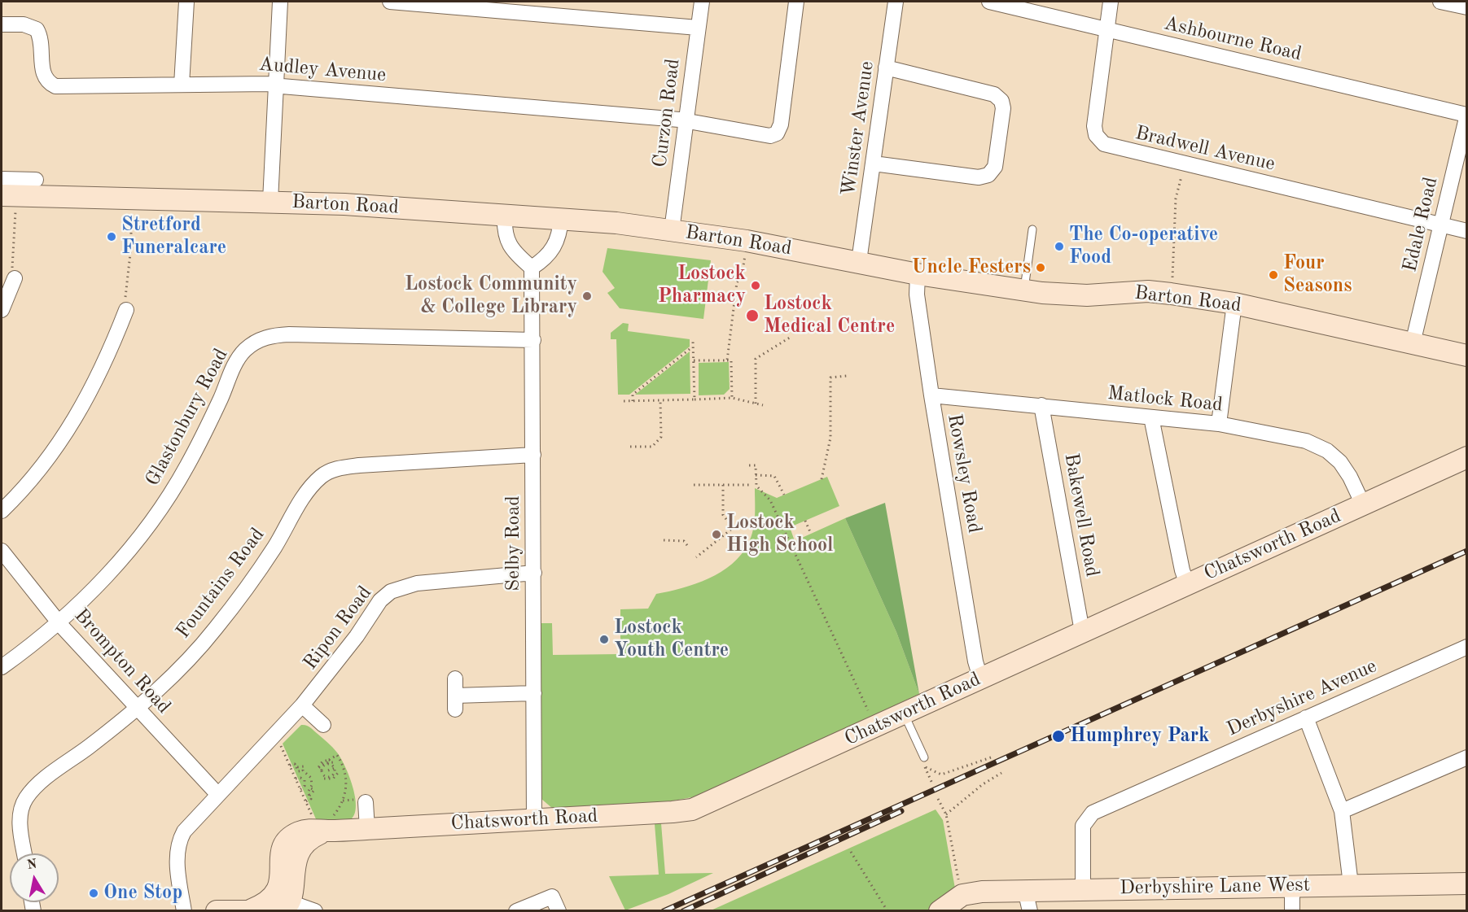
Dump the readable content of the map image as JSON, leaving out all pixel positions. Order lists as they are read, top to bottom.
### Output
{
  "streets": {
    "street": [
      "Ashbourne Road",
      "Audley Avenue",
      "Curzon Road",
      "Winster Avenue",
      "Bradwell Avenue",
      "Barton Road",
      "Edale Road",
      "Matlock Road",
      "Glastonbury Road",
      "Rowsley Road",
      "Bakewell Road",
      "Selby Road",
      "Chatsworth Road",
      "Fountains Road",
      "Ripon Road",
      "Brompton Road",
      "Derbyshire Avenue",
      "Derbyshire Lane West"
    ]
  },
  "crossings": [
    ["Ashbourne Road", "Bradwell Avenue"],
    ["Ashbourne Road", "Edale Road"],
    ["Audley Avenue", "Curzon Road"],
    ["Curzon Road", "Barton Road"],
    ["Winster Avenue", "Barton Road"],
    ["Bradwell Avenue", "Edale Road"],
    ["Barton Road", "Edale Road"],
    ["Barton Road", "Rowsley Road"],
    ["Matlock Road", "Rowsley Road"],
    ["Matlock Road", "Bakewell Road"],
    ["Matlock Road", "Chatsworth Road"],
    ["Glastonbury Road", "Selby Road"],
    ["Glastonbury Road", "Brompton Road"],
    ["Rowsley Road", "Chatsworth Road"],
    ["Bakewell Road", "Chatsworth Road"],
    ["Selby Road", "Chatsworth Road"],
    ["Selby Road", "Fountains Road"],
    ["Selby Road", "Ripon Road"],
    ["Fountains Road", "Brompton Road"],
    ["Ripon Road", "Brompton Road"],
    ["Derbyshire Avenue", "Derbyshire Lane West"]
  ],
  "places": [
    "Stretford Funeralcare",
    "The Co-operative Food",
    "Uncle Festers",
    "Four Seasons",
    "Lostock Pharmacy",
    "Lostock Community & College Library",
    "Lostock Medical Centre",
    "Lostock High School",
    "Lostock Youth Centre",
    "Humphrey Park",
    "One Stop"
  ],
  "north": "top"
}
